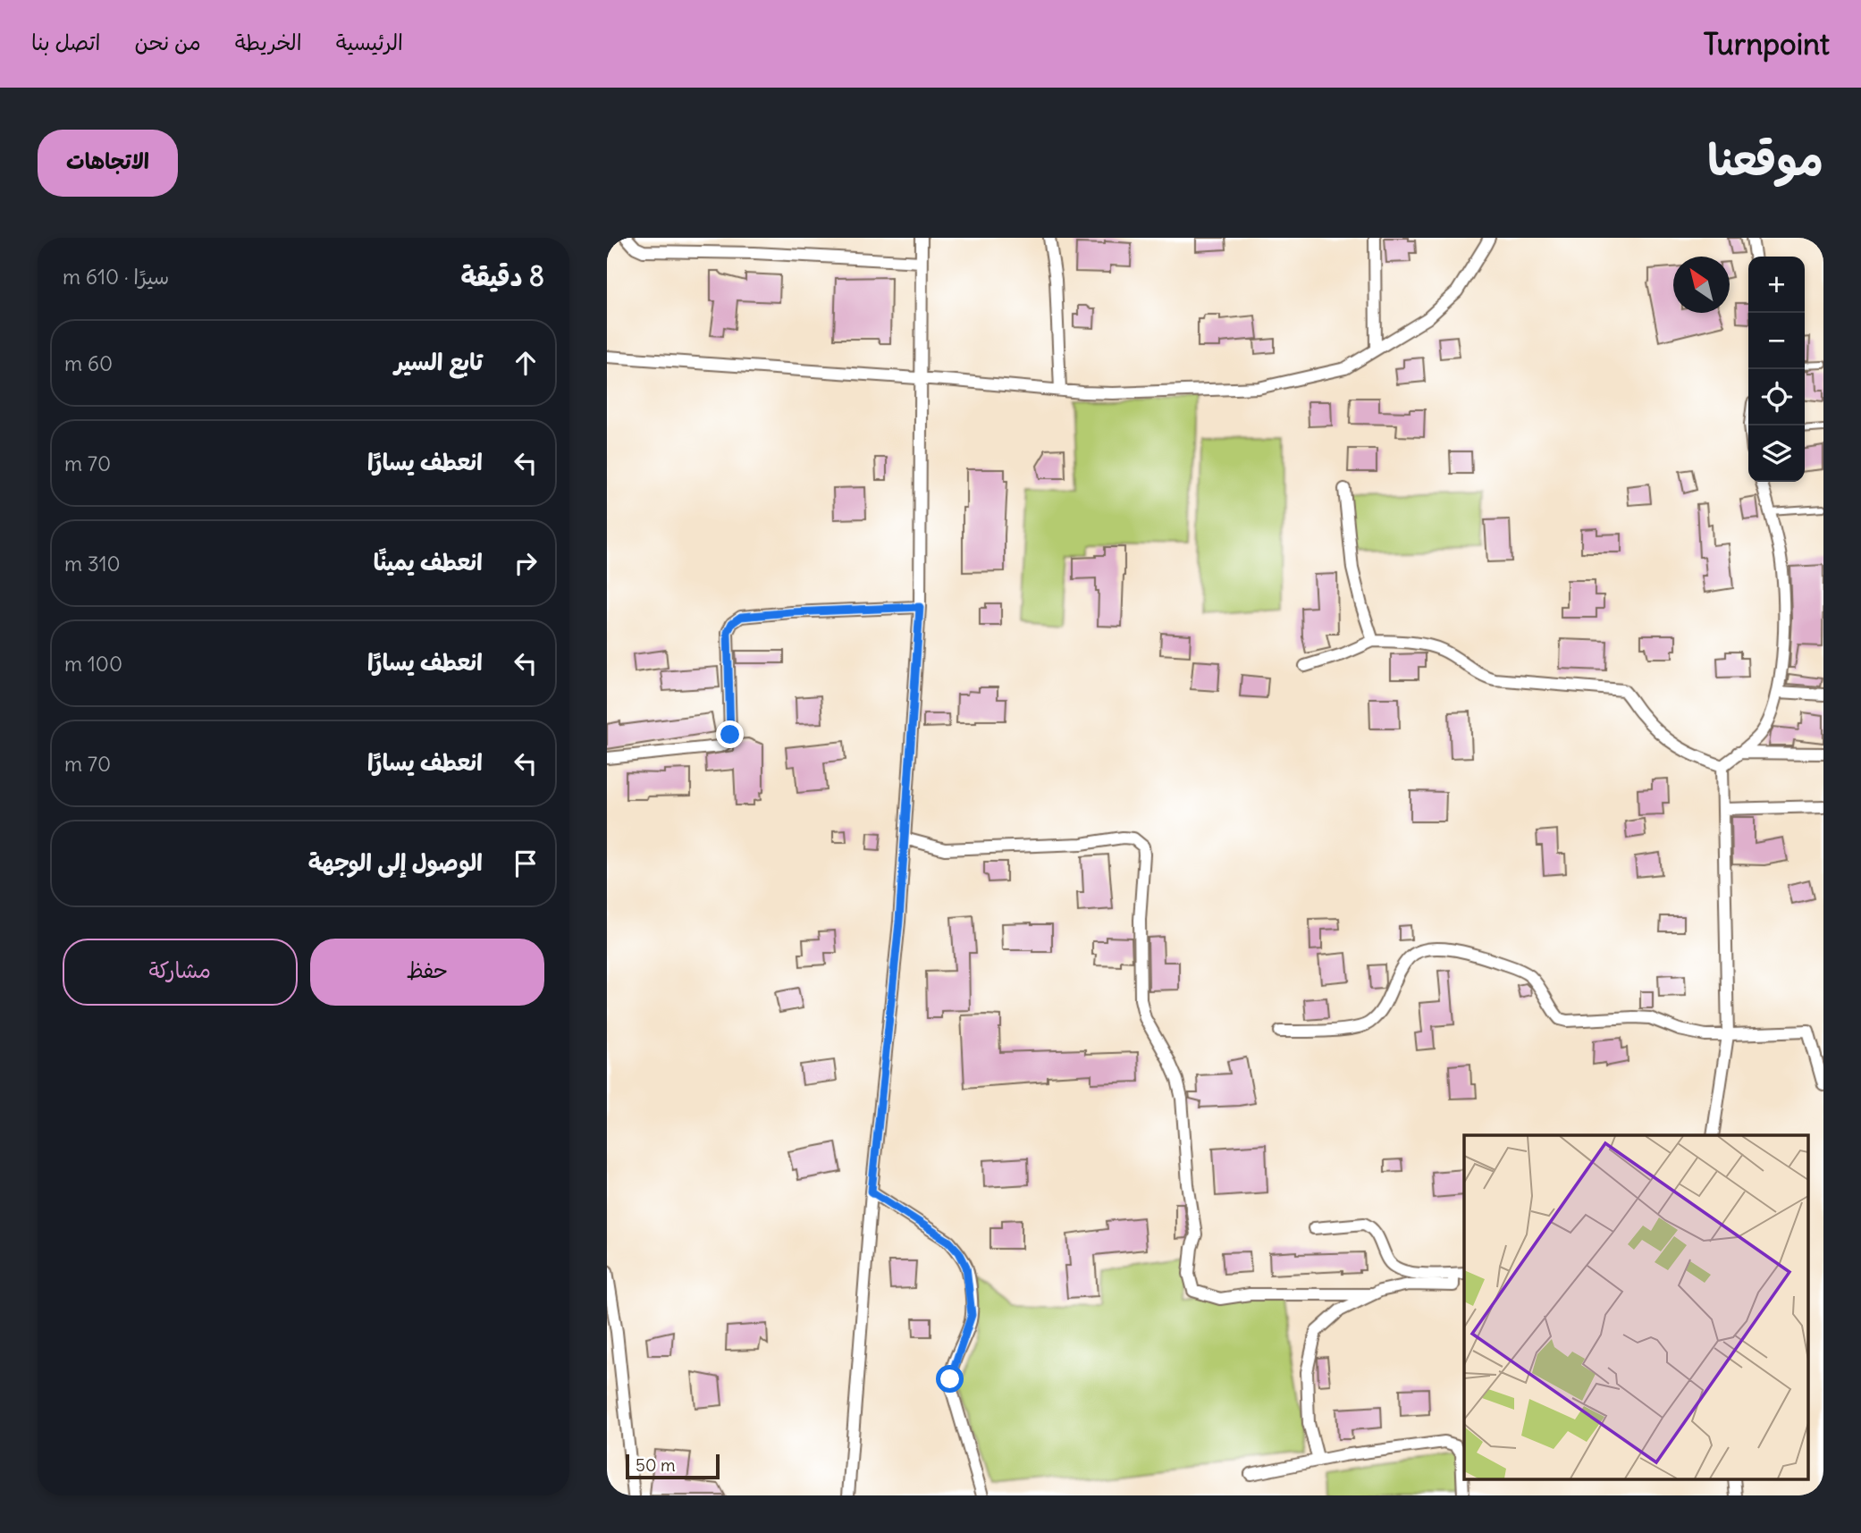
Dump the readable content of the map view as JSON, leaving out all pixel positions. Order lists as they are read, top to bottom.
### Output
{
  "scale_bar": "50 m",
  "north": "top left",
  "page": {
    "header": "Turnpoint",
    "nav": [
      "الرئيسية",
      "الخريطة",
      "من نحن",
      "اتصل بنا"
    ],
    "title": "موقعنا",
    "buttons": [
      "الاتجاهات",
      ["حفظ", "مشاركة"]
    ],
    "heading": ["8 دقيقة", "سيرًا · 610 m"],
    "map_buttons": ["+", "−"],
    "list": [
      ["تابع السير", "60 m"],
      ["انعطف يسارًا", "70 m"],
      ["انعطف يمينًا", "310 m"],
      ["انعطف يسارًا", "100 m"],
      ["انعطف يسارًا", "70 m"],
      "الوصول إلى الوجهة"
    ],
    "scale": "50 m"
  }
}
